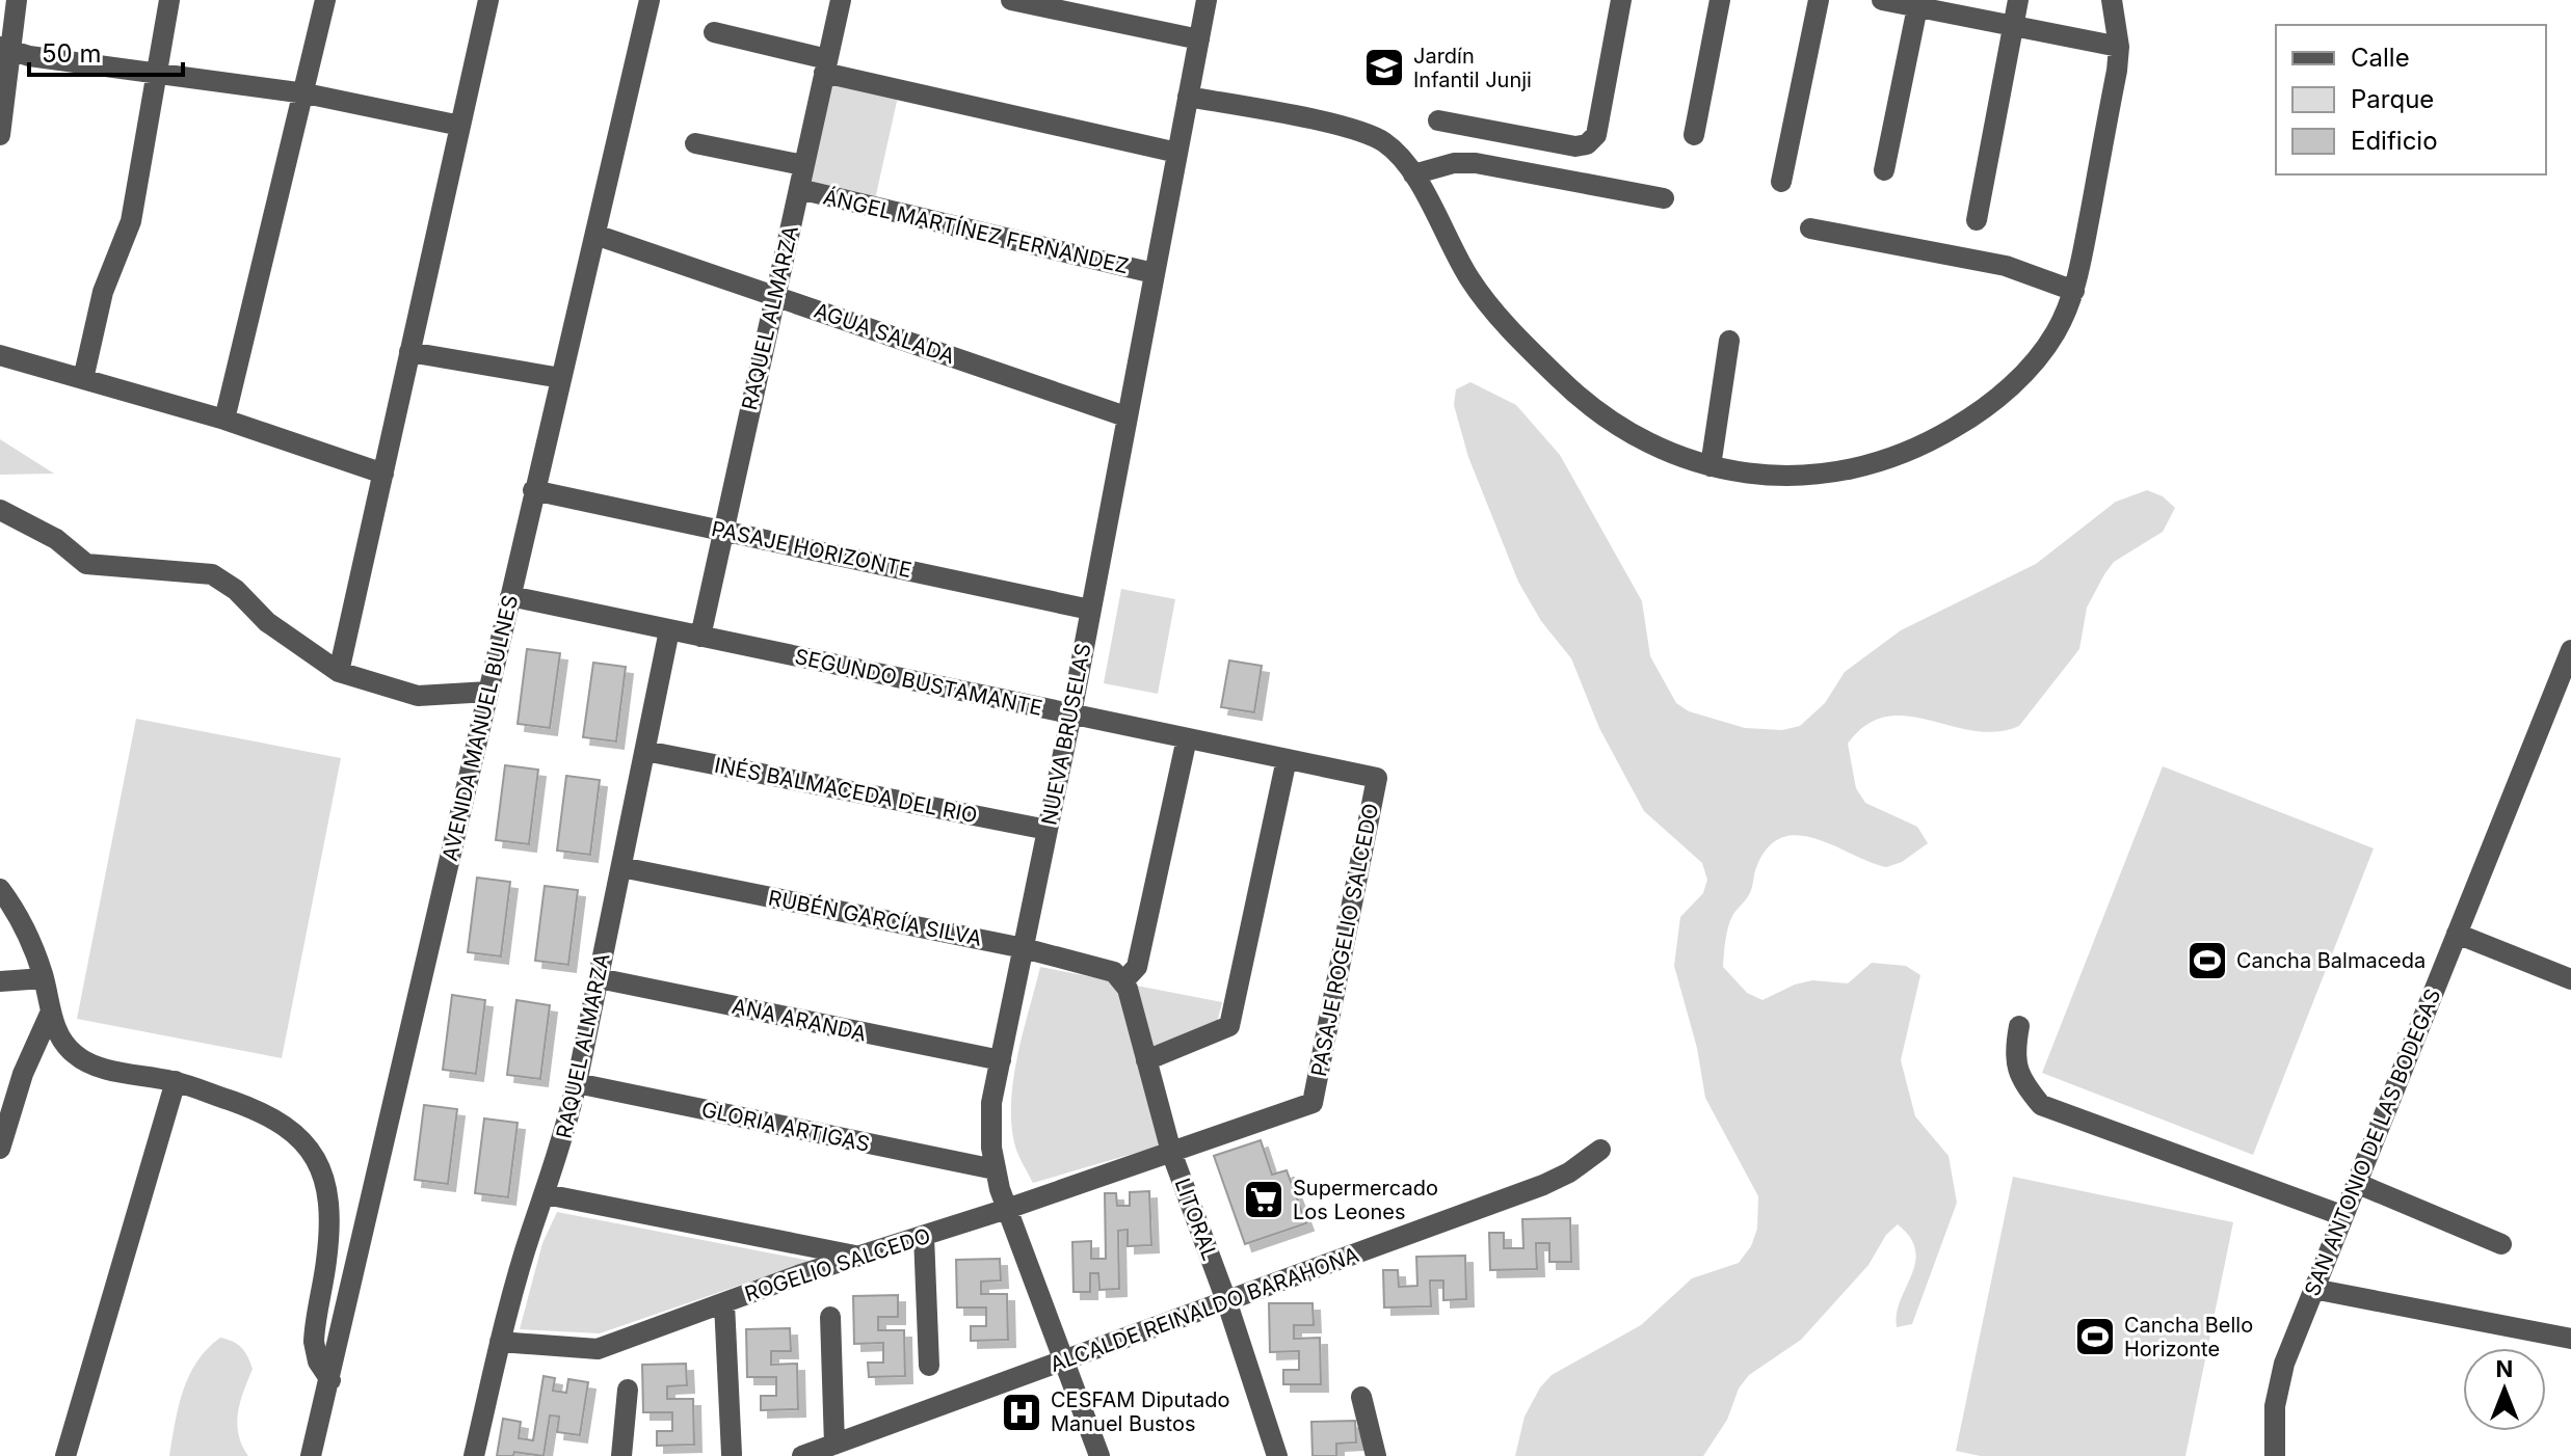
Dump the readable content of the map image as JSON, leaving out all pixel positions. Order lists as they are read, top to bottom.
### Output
{
  "streets": {
    "street": [
      "ÁNGEL MARTÍNEZ FERNANDEZ",
      "RAQUEL ALMARZA",
      "AGUA SALADA",
      "PASAJE HORIZONTE",
      "SEGUNDO BUSTAMANTE",
      "AVENIDA MANUEL BULNES",
      "NUEVA BRUSELAS",
      "INÉS BALMACEDA DEL RIO",
      "RUBÉN GARCÍA SILVA",
      "PASAJE ROGELIO SALCEDO",
      "ANA ARANDA",
      "GLORIA ARTIGAS",
      "SAN ANTONIO DE LAS BODEGAS",
      "LITORAL",
      "ROGELIO SALCEDO",
      "ALCALDE REINALDO BARAHONA"
    ]
  },
  "crossings": [
    ["ÁNGEL MARTÍNEZ FERNANDEZ", "RAQUEL ALMARZA"],
    ["ÁNGEL MARTÍNEZ FERNANDEZ", "NUEVA BRUSELAS"],
    ["RAQUEL ALMARZA", "AGUA SALADA"],
    ["RAQUEL ALMARZA", "PASAJE HORIZONTE"],
    ["RAQUEL ALMARZA", "SEGUNDO BUSTAMANTE"],
    ["RAQUEL ALMARZA", "INÉS BALMACEDA DEL RIO"],
    ["RAQUEL ALMARZA", "RUBÉN GARCÍA SILVA"],
    ["RAQUEL ALMARZA", "ANA ARANDA"],
    ["RAQUEL ALMARZA", "GLORIA ARTIGAS"],
    ["RAQUEL ALMARZA", "ROGELIO SALCEDO"],
    ["AGUA SALADA", "AVENIDA MANUEL BULNES"],
    ["AGUA SALADA", "NUEVA BRUSELAS"],
    ["PASAJE HORIZONTE", "AVENIDA MANUEL BULNES"],
    ["PASAJE HORIZONTE", "NUEVA BRUSELAS"],
    ["SEGUNDO BUSTAMANTE", "AVENIDA MANUEL BULNES"],
    ["SEGUNDO BUSTAMANTE", "NUEVA BRUSELAS"],
    ["SEGUNDO BUSTAMANTE", "PASAJE ROGELIO SALCEDO"],
    ["NUEVA BRUSELAS", "INÉS BALMACEDA DEL RIO"],
    ["NUEVA BRUSELAS", "RUBÉN GARCÍA SILVA"],
    ["NUEVA BRUSELAS", "ANA ARANDA"],
    ["NUEVA BRUSELAS", "GLORIA ARTIGAS"],
    ["NUEVA BRUSELAS", "ROGELIO SALCEDO"],
    ["NUEVA BRUSELAS", "ALCALDE REINALDO BARAHONA"],
    ["RUBÉN GARCÍA SILVA", "LITORAL"],
    ["PASAJE ROGELIO SALCEDO", "LITORAL"],
    ["PASAJE ROGELIO SALCEDO", "ROGELIO SALCEDO"],
    ["LITORAL", "ROGELIO SALCEDO"],
    ["LITORAL", "ALCALDE REINALDO BARAHONA"]
  ],
  "places": {
    "school or university": ["Jardín Infantil Junji"],
    "sports": ["Cancha Balmaceda", "Cancha Bello Horizonte"],
    "supermarket": ["Supermercado Los Leones"],
    "hospital": ["CESFAM Diputado Manuel Bustos"]
  },
  "legend": ["Calle", "Parque", "Edificio"],
  "scale_bar": "50 m",
  "north": "top"
}
